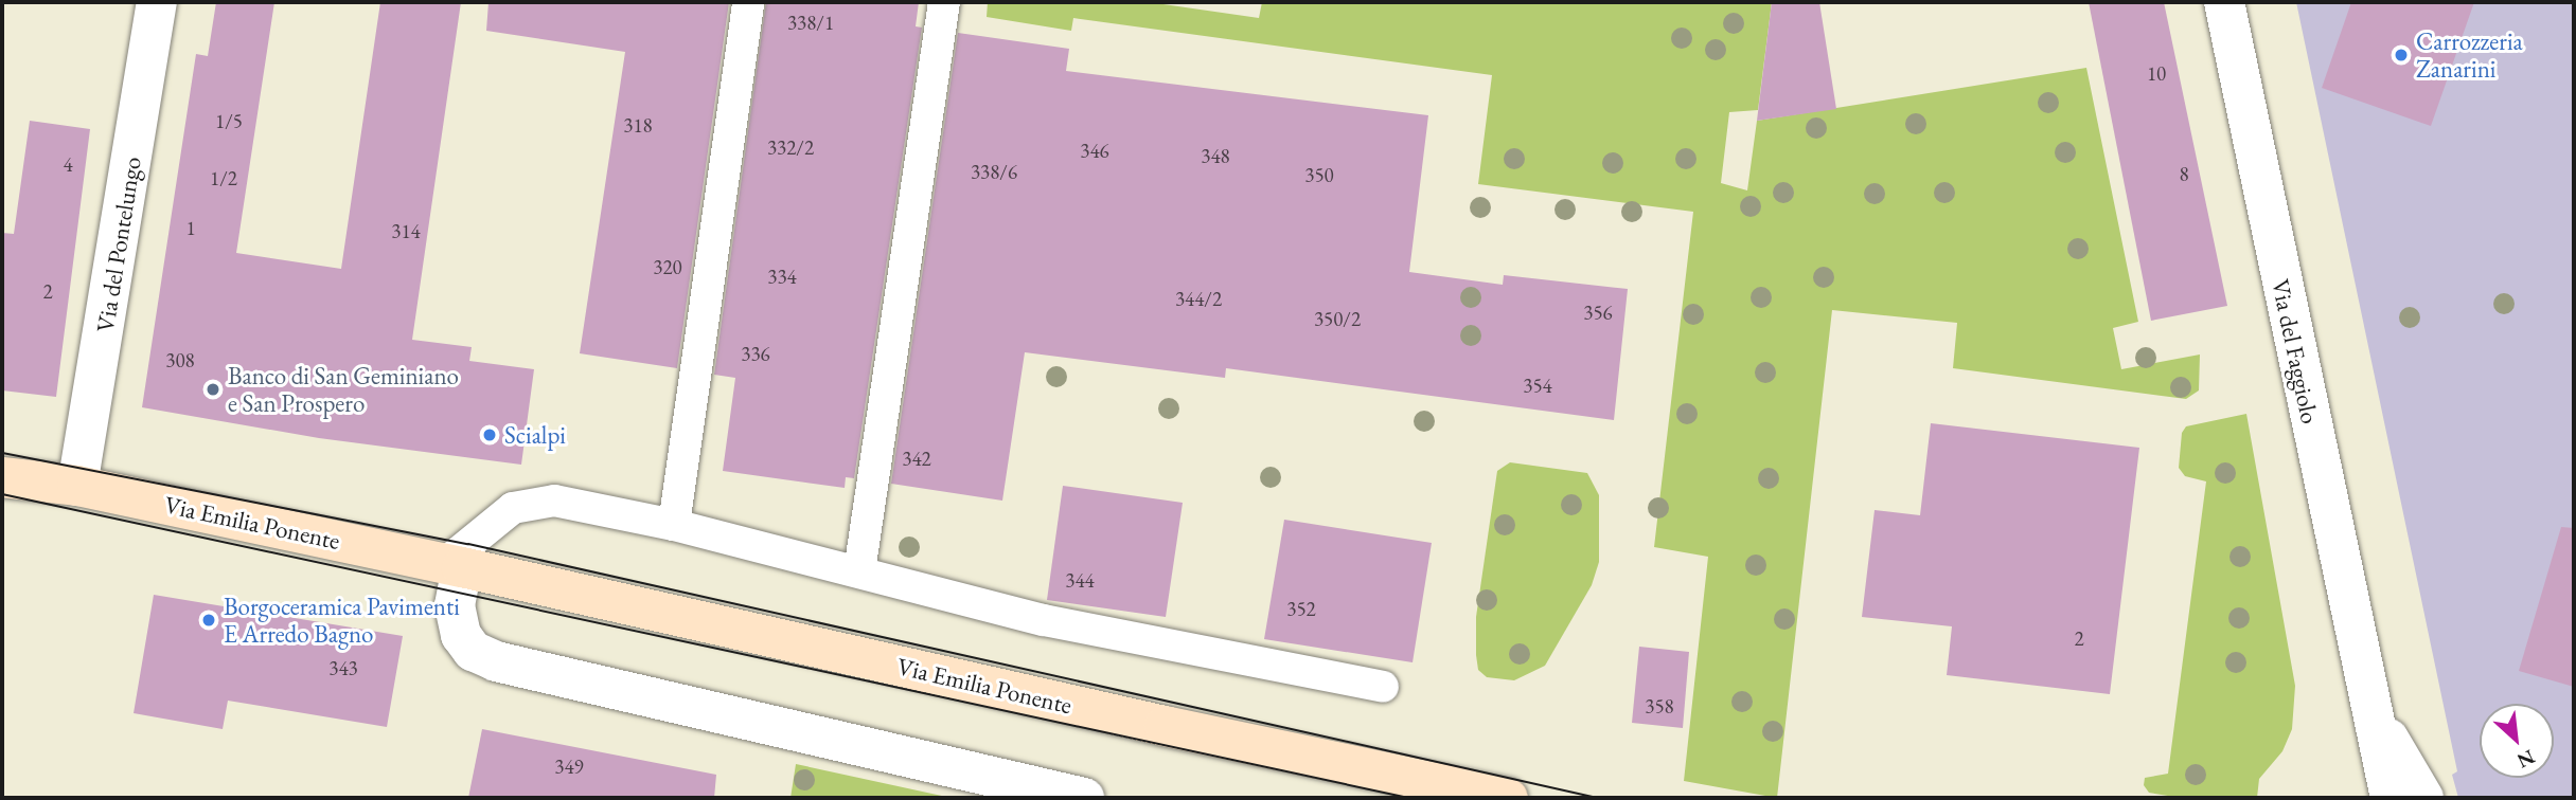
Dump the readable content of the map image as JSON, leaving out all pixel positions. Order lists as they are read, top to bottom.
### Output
{
  "streets": {
    "main road": ["Via Emilia Ponente"],
    "street": ["Via del Pontelungo", "Via del Faggiolo"]
  },
  "crossings": [
    ["Via del Pontelungo", "Via Emilia Ponente"]
  ],
  "places": [
    "Carrozzeria Zanarini",
    "Banco di San Geminiano e San Prospero",
    "Scialpi",
    "Borgoceramica Pavimenti E Arredo Bagno"
  ],
  "house_numbers": [
    "338/1",
    "10",
    "1/5",
    "318",
    "332/2",
    "346",
    "348",
    "4",
    "338/6",
    "8",
    "350",
    "1/2",
    "1",
    "314",
    "320",
    "334",
    "2",
    "344/2",
    "356",
    "350/2",
    "336",
    "308",
    "354",
    "342",
    "344",
    "352",
    "2",
    "343",
    "358",
    "349"
  ],
  "north": "bottom right"
}
